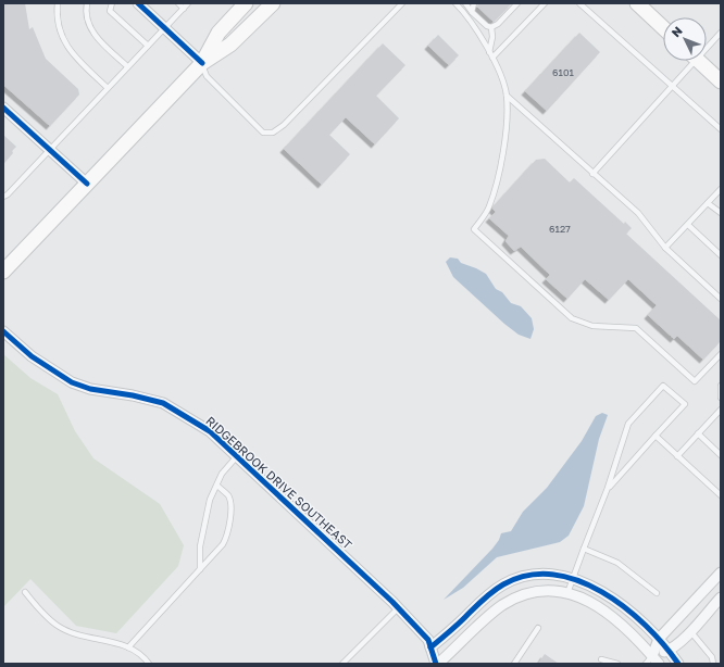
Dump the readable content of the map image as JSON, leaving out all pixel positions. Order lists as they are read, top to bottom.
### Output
{
  "streets": {
    "street": ["RIDGEBROOK DRIVE SOUTHEAST"]
  },
  "house_numbers": ["6101", "6127"],
  "north": "top left"
}
